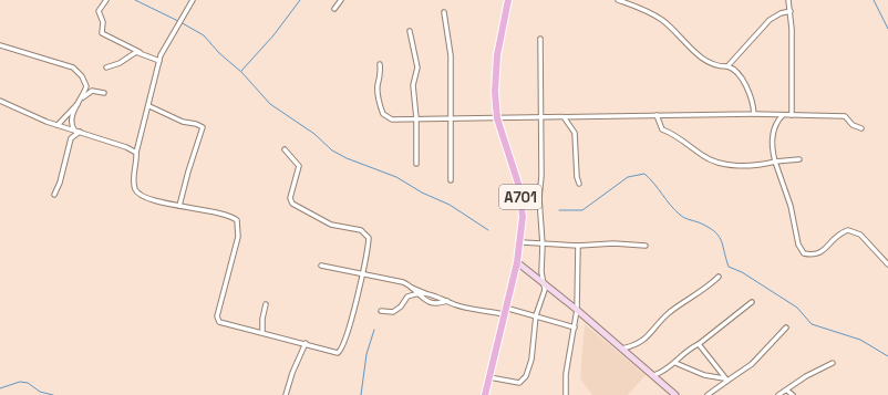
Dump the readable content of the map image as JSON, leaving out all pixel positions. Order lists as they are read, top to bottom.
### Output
{
  "streets": {
    "main road": ["A701"]
  }
}
